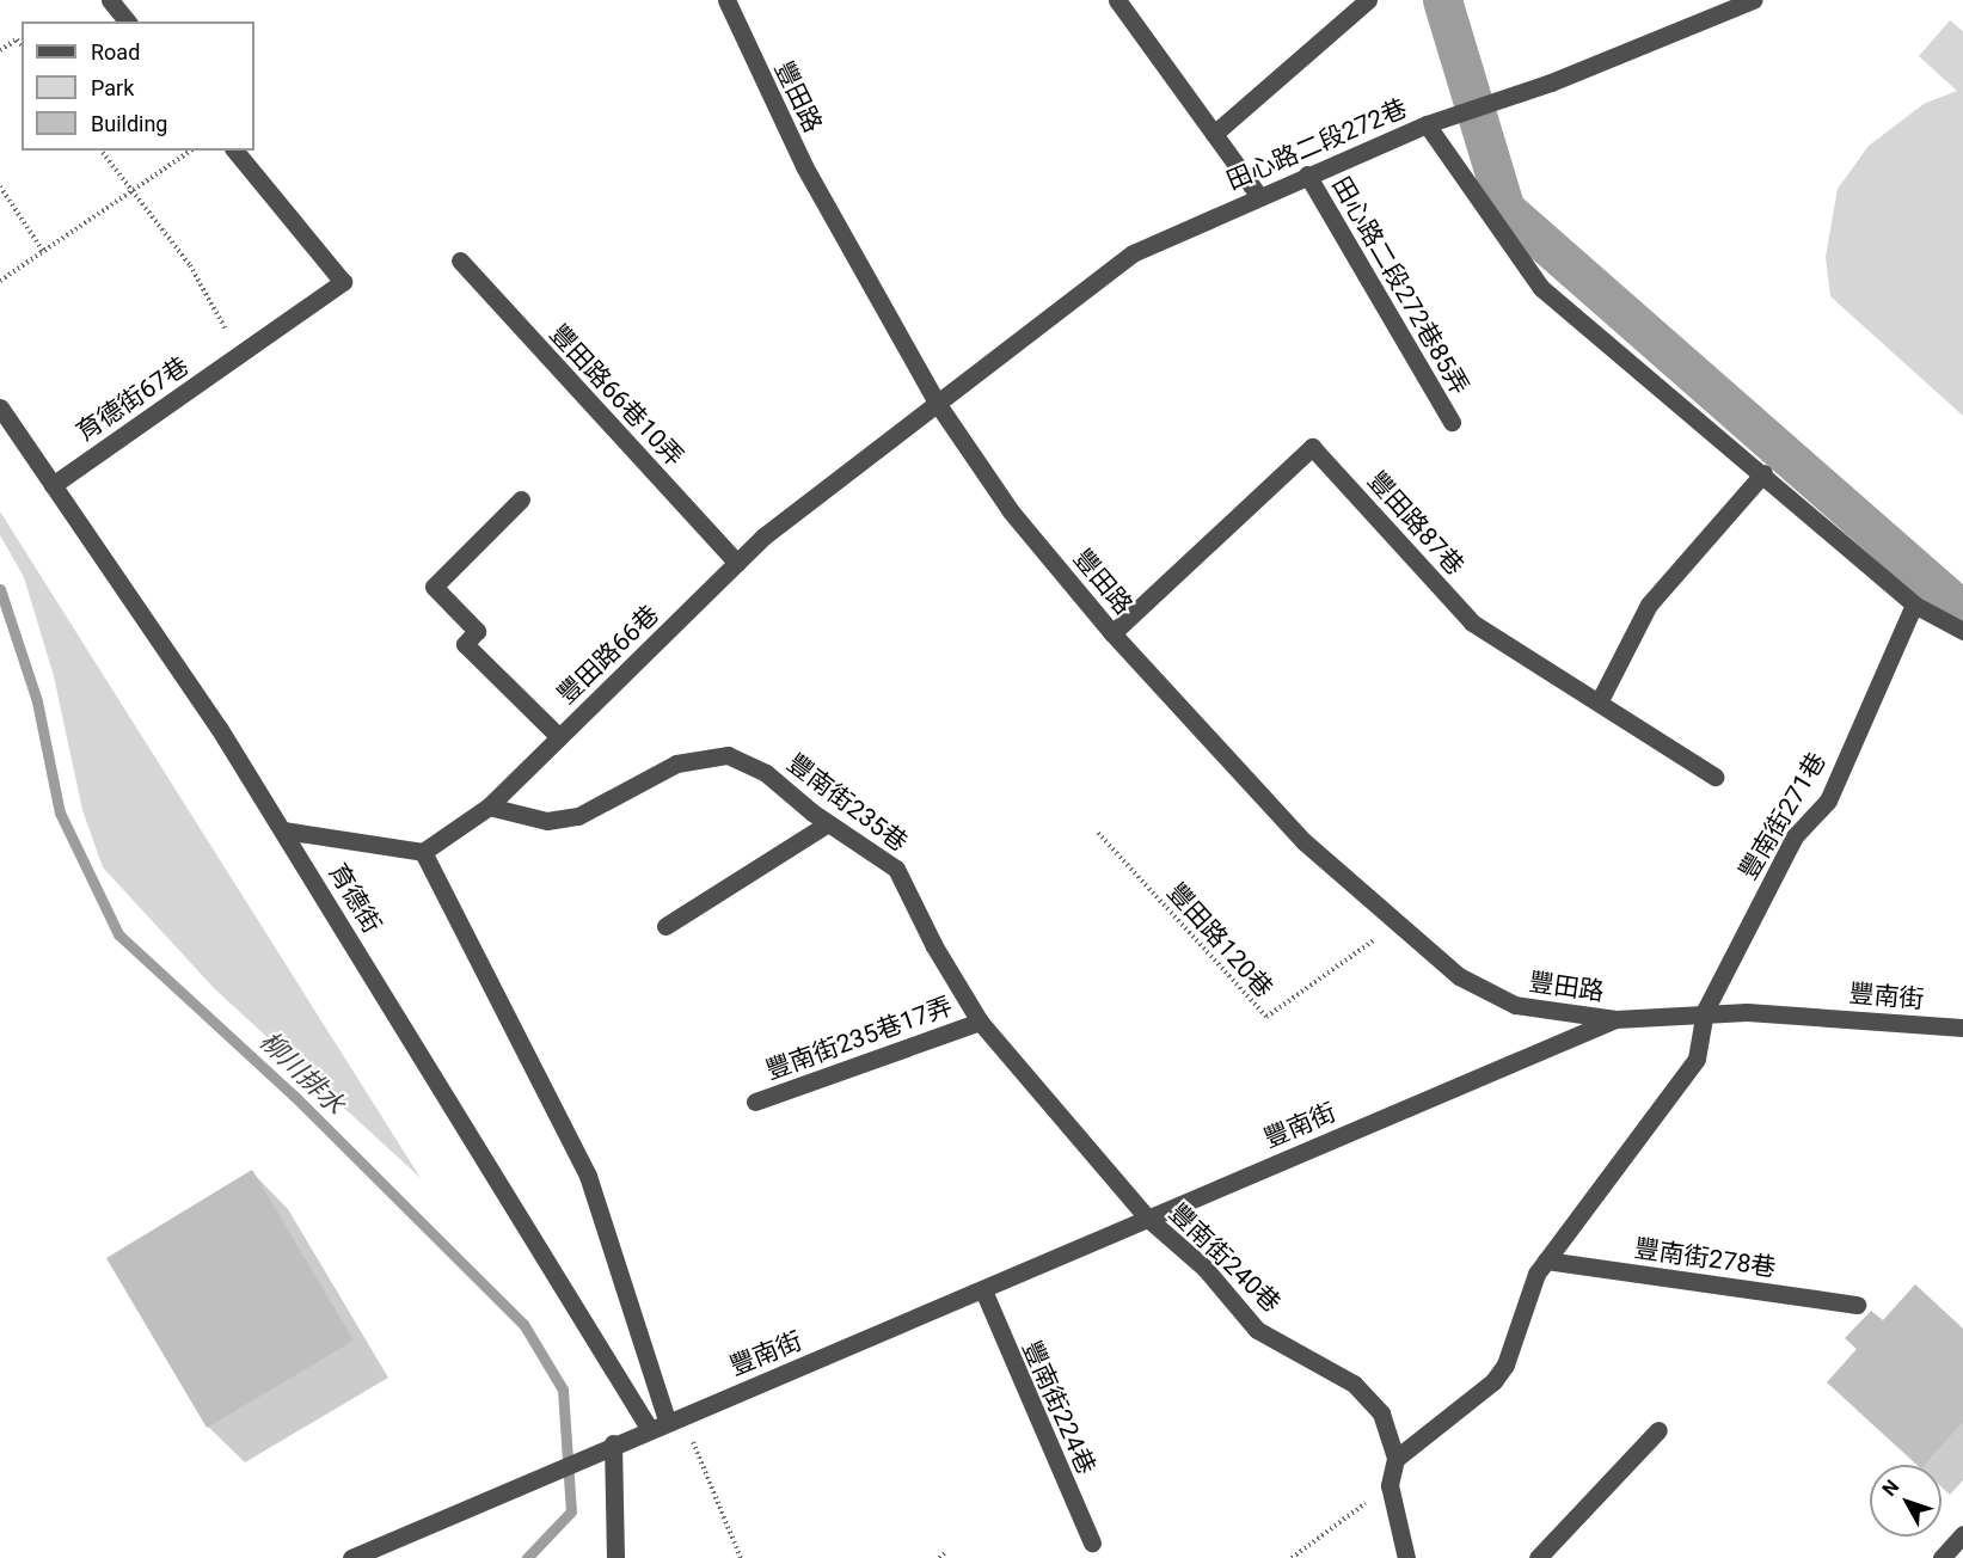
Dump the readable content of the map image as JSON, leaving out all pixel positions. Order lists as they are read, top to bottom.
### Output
{
  "streets": {
    "street": [
      "豐田路",
      "田心路二段272巷",
      "田心路二段272巷85弄",
      "豐田路66巷10弄",
      "育德街67巷",
      "豐田路87巷",
      "豐田路66巷",
      "豐南街235巷",
      "豐南街271巷",
      "育德街",
      "豐南街",
      "豐南街235巷17弄",
      "豐南街240巷",
      "豐南街278巷",
      "豐南街224巷"
    ],
    "path": ["豐田路120巷"]
  },
  "crossings": [
    ["豐田路", "田心路二段272巷"],
    ["豐田路", "豐田路87巷"],
    ["豐田路", "豐田路66巷"],
    ["豐田路", "豐田路120巷"],
    ["豐田路", "豐南街"],
    ["田心路二段272巷", "田心路二段272巷85弄"],
    ["田心路二段272巷", "豐田路66巷"],
    ["豐田路66巷10弄", "豐田路66巷"],
    ["育德街67巷", "育德街"],
    ["豐田路66巷", "豐南街235巷"],
    ["豐南街235巷", "豐南街"],
    ["豐南街235巷", "豐南街235巷17弄"],
    ["豐南街235巷", "豐南街240巷"],
    ["豐南街271巷", "豐南街"],
    ["育德街", "豐南街"],
    ["豐南街", "豐南街240巷"],
    ["豐南街", "豐南街224巷"]
  ],
  "water": ["柳川排水"],
  "legend": ["Road", "Park", "Building"],
  "north": "top left"
}
